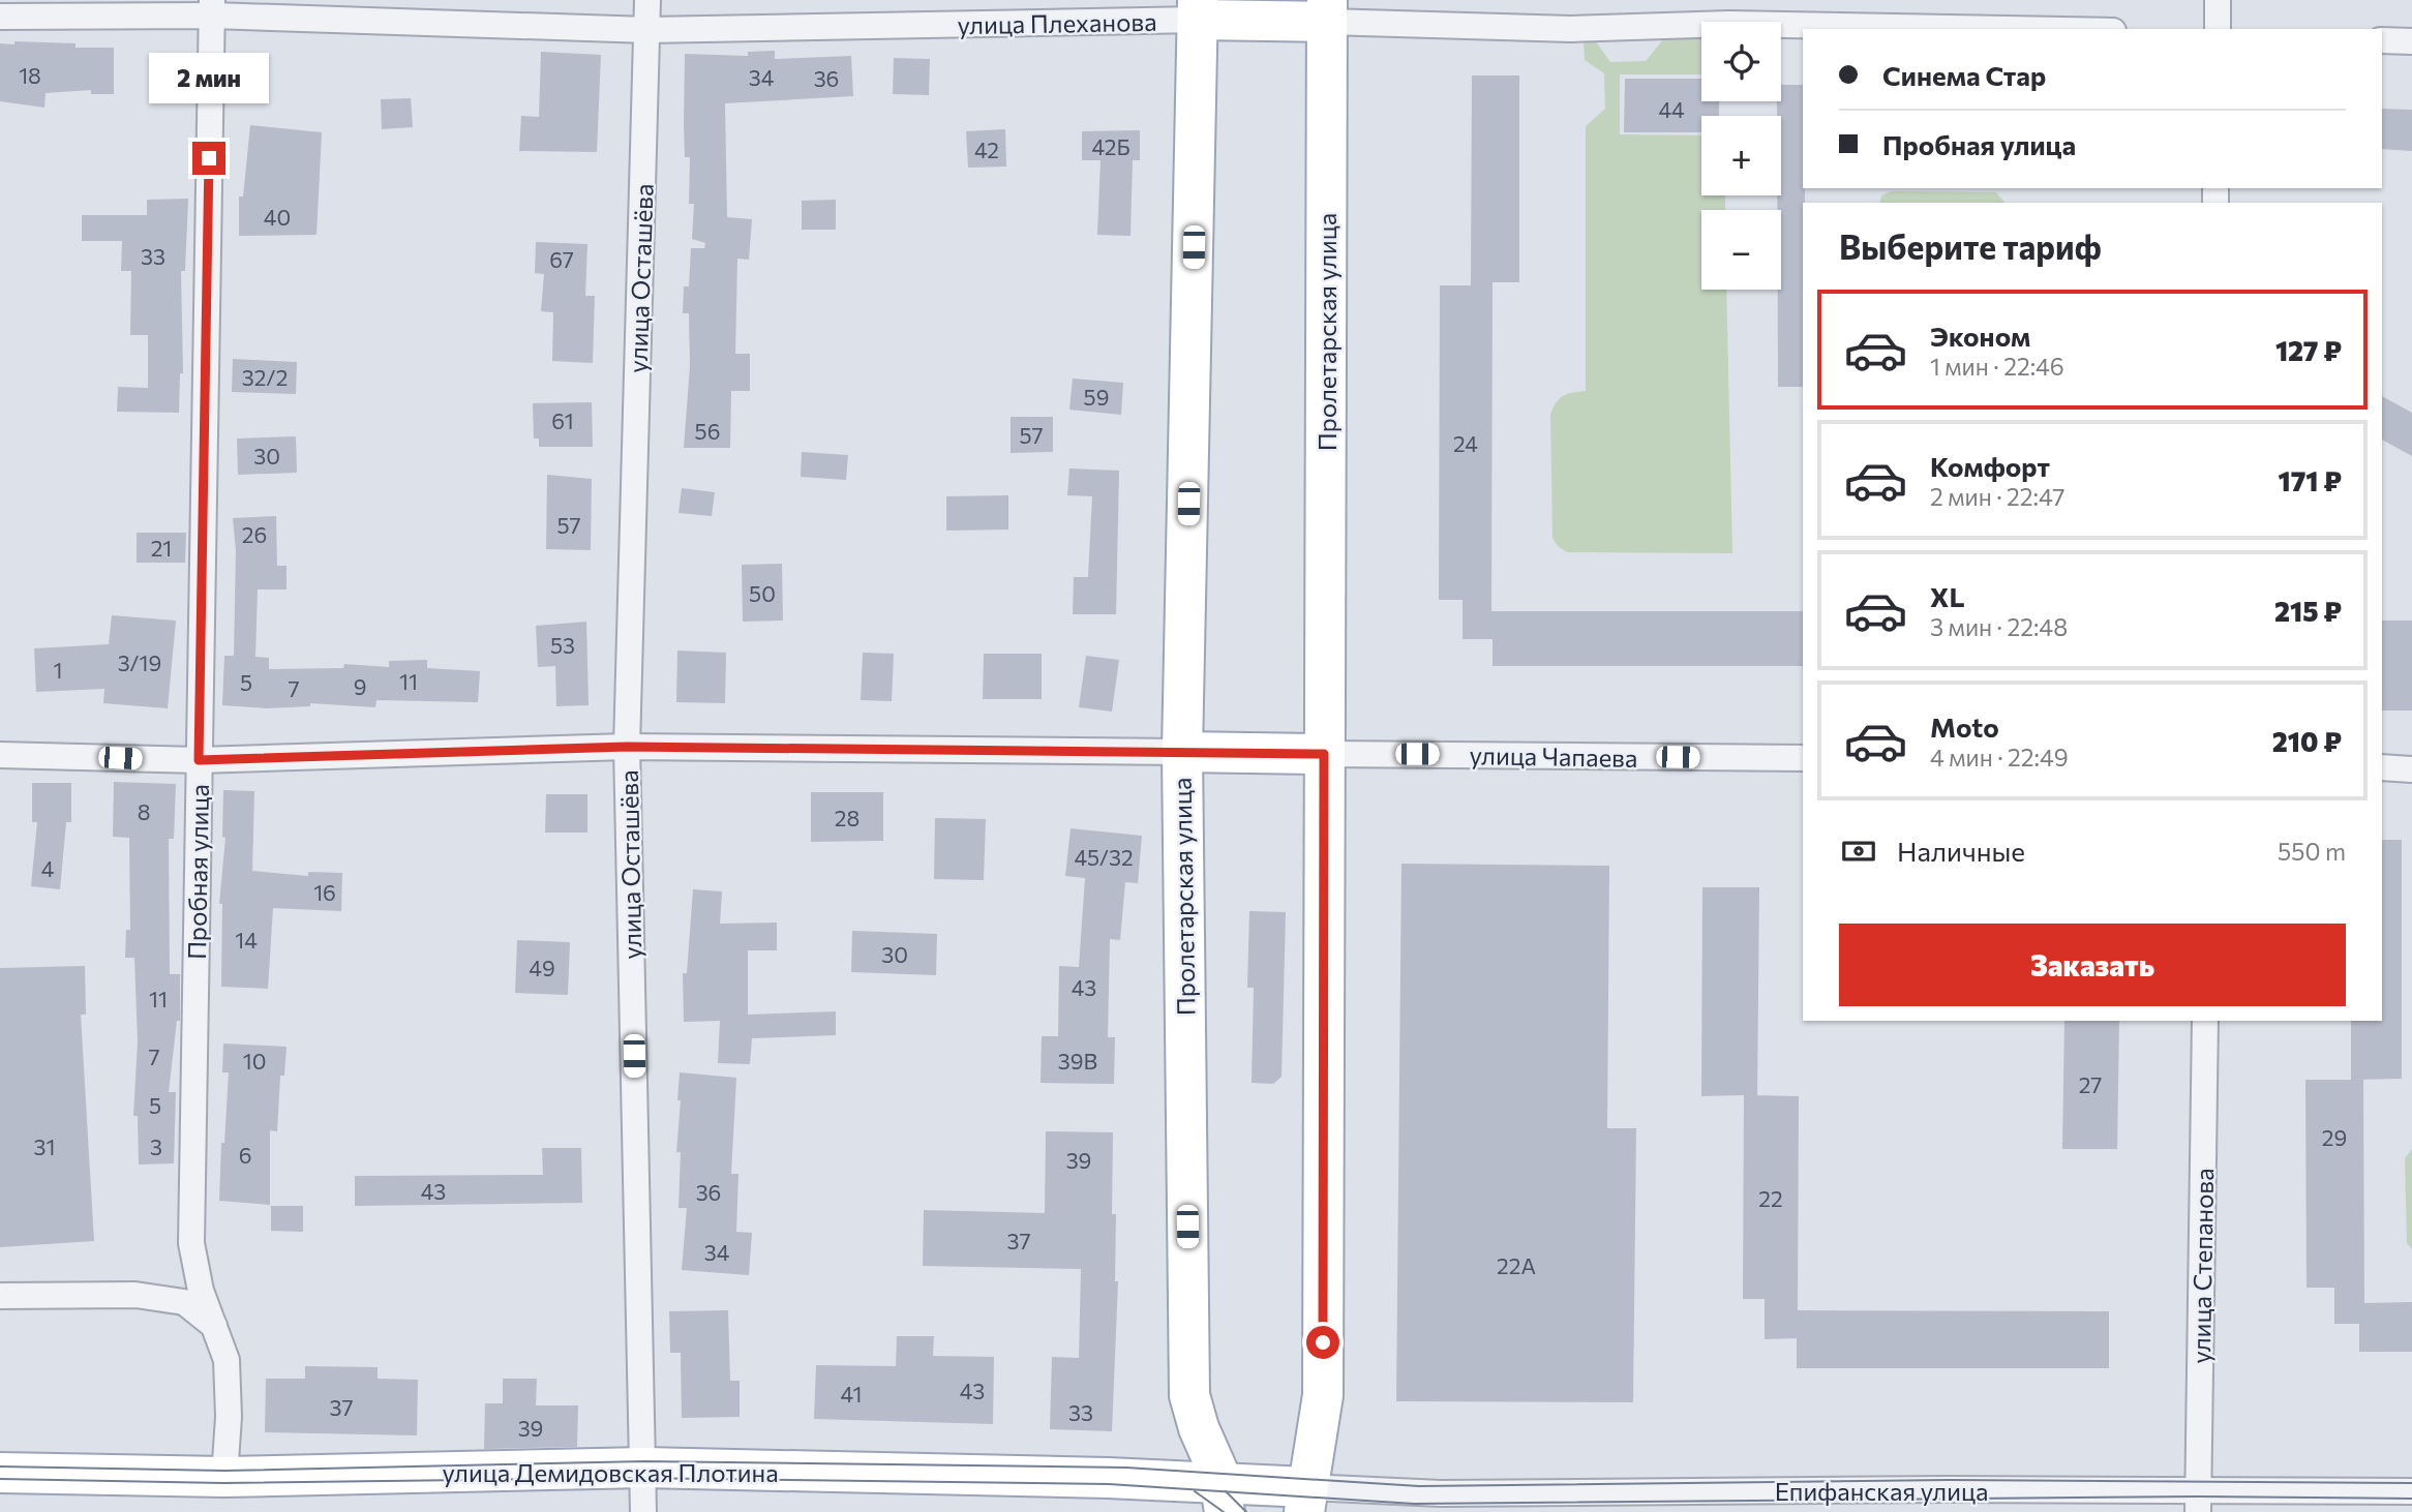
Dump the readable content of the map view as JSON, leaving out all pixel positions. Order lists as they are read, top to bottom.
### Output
{
  "streets": {
    "main road": [
      "улица Плеханова",
      "Пролетарская улица",
      "улица Чапаева",
      "улица Демидовская Плотина"
    ],
    "street": [
      "улица Осташёва",
      "Пробная улица",
      "улица Степанова",
      "Епифанская улица"
    ]
  },
  "crossings": [
    ["улица Плеханова", "улица Осташёва"],
    ["улица Плеханова", "Пролетарская улица"],
    ["улица Плеханова", "Пробная улица"],
    ["улица Осташёва", "улица Чапаева"],
    ["улица Осташёва", "улица Демидовская Плотина"],
    ["Пролетарская улица", "улица Чапаева"],
    ["Пролетарская улица", "улица Демидовская Плотина"],
    ["Пролетарская улица", "Епифанская улица"],
    ["улица Чапаева", "Пробная улица"],
    ["Пробная улица", "улица Демидовская Плотина"],
    ["улица Степанова", "Епифанская улица"]
  ],
  "house_numbers": [
    "18",
    "34",
    "36",
    "44",
    "42Б",
    "42",
    "40",
    "33",
    "67",
    "32/2",
    "59",
    "61",
    "56",
    "57",
    "24",
    "30",
    "57",
    "26",
    "21",
    "50",
    "53",
    "3/19",
    "1",
    "11",
    "5",
    "9",
    "7",
    "8",
    "28",
    "45/32",
    "4",
    "16",
    "14",
    "30",
    "49",
    "43",
    "11",
    "7",
    "10",
    "39В",
    "27",
    "5",
    "29",
    "31",
    "3",
    "6",
    "39",
    "43",
    "36",
    "22",
    "37",
    "34",
    "22А",
    "43",
    "41",
    "37",
    "33",
    "39"
  ],
  "page": {
    "map_buttons": ["+", "−"],
    "banner": ["Синема Стар", "Пробная улица"],
    "bubble": "2 мин",
    "heading": "Выберите тариф",
    "list": [
      {
        "name": "Эконом",
        "note": "1 мин · 22:46",
        "value": "127 ₽"
      },
      {
        "name": "Комфорт",
        "note": "2 мин · 22:47",
        "value": "171 ₽"
      },
      {
        "name": "XL",
        "note": "3 мин · 22:48",
        "value": "215 ₽"
      },
      {
        "name": "Moto",
        "note": "4 мин · 22:49",
        "value": "210 ₽"
      }
    ],
    "pay": ["Наличные", "550 m"],
    "buttons": "Заказать"
  }
}
